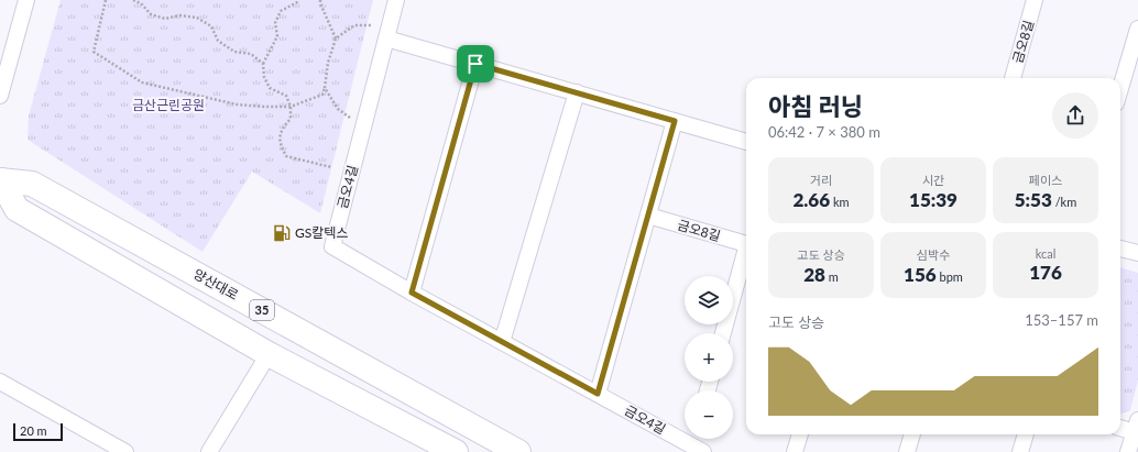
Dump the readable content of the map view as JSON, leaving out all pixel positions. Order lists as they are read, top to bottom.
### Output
{
  "streets": {
    "main road": ["양산대로", "35"],
    "street": ["금오8길", "금오4길"]
  },
  "parks": ["금산근린공원"],
  "places": {
    "fuel station": ["GS칼텍스"]
  },
  "scale_bar": "20 m",
  "page": {
    "heading": ["아침 러닝", "06:42 · 7 × 380 m"],
    "stats": [
      ["거리", "2.66 km"],
      ["시간", "15:39"],
      ["페이스", "5:53 /km"],
      ["고도 상승", "28 m"],
      ["심박수", "156 bpm"],
      ["kcal", "176"]
    ],
    "map_buttons": ["+", "−"],
    "chart": ["고도 상승", "153–157 m"],
    "scale": "20 m"
  }
}
